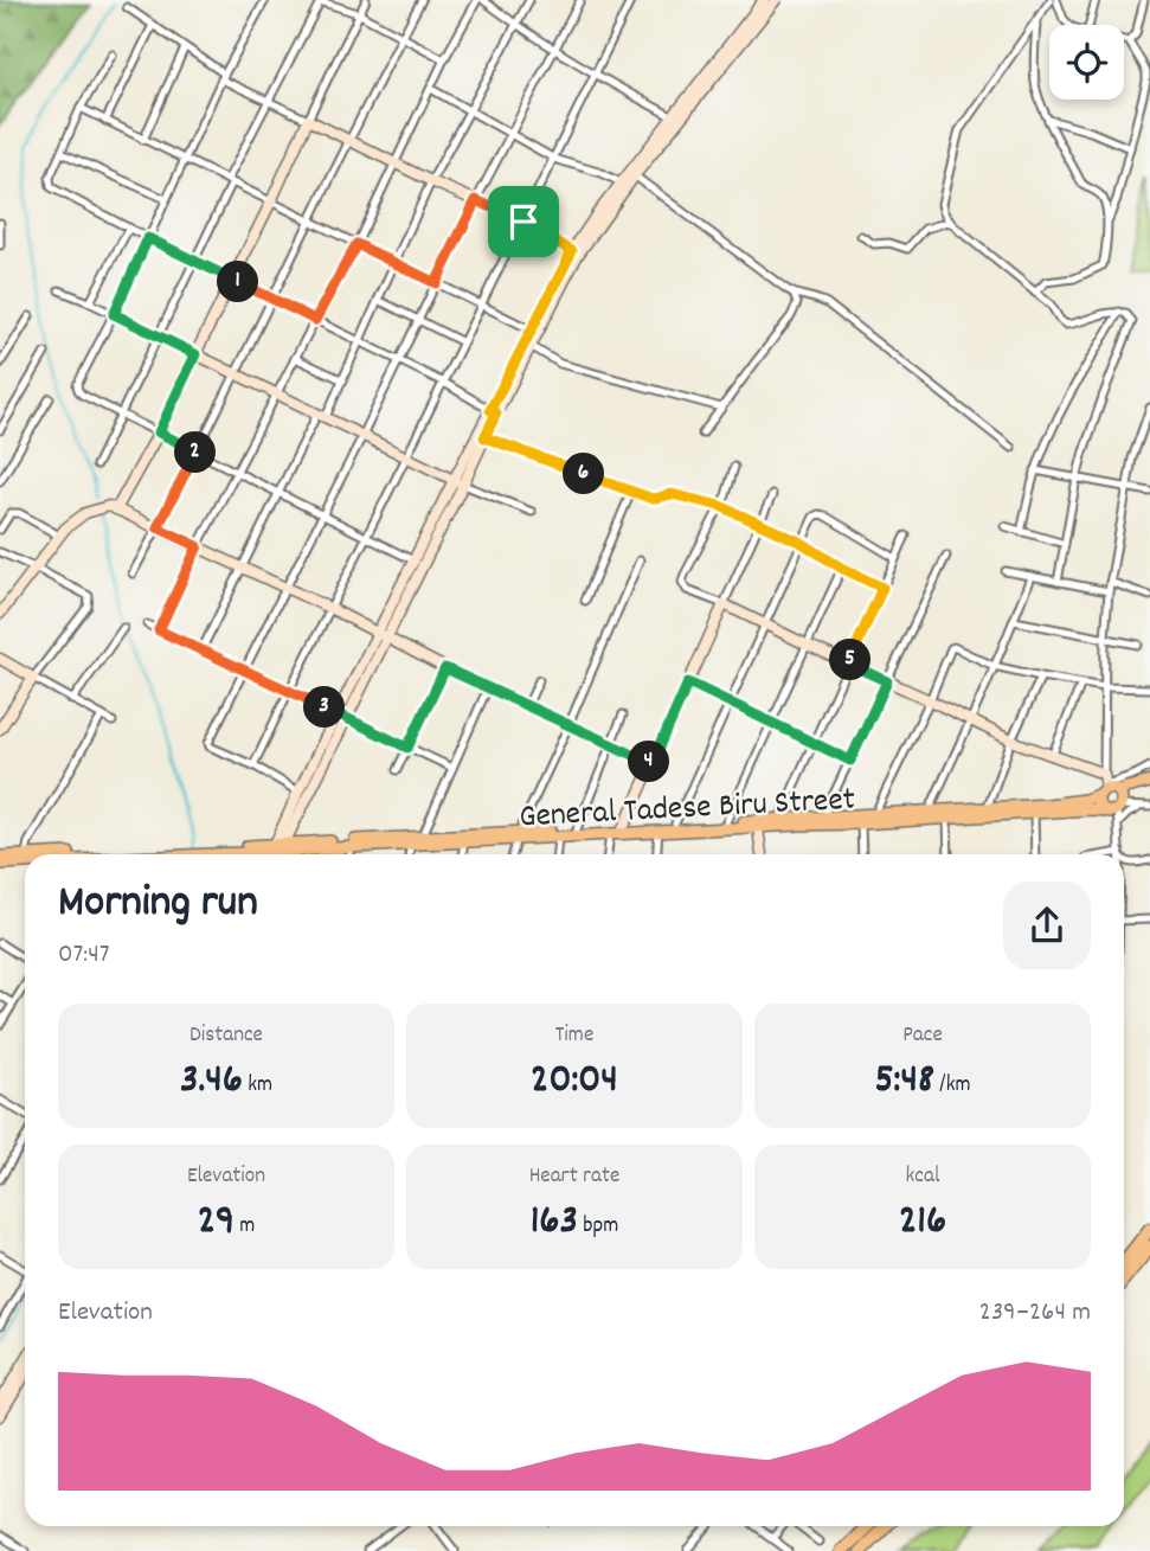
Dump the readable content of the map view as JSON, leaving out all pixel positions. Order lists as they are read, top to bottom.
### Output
{
  "streets": {
    "main road": ["General Tadese Biru Street"]
  },
  "page": {
    "pins": [
      "1",
      "2",
      "6",
      "5",
      "3",
      "4"
    ],
    "heading": ["Morning run", "07:47"],
    "stats": [
      ["Distance", "3.46 km"],
      ["Time", "20:04"],
      ["Pace", "5:48 /km"],
      ["Elevation", "29 m"],
      ["Heart rate", "163 bpm"],
      ["kcal", "216"]
    ],
    "chart": ["Elevation", "239–264 m"]
  }
}
